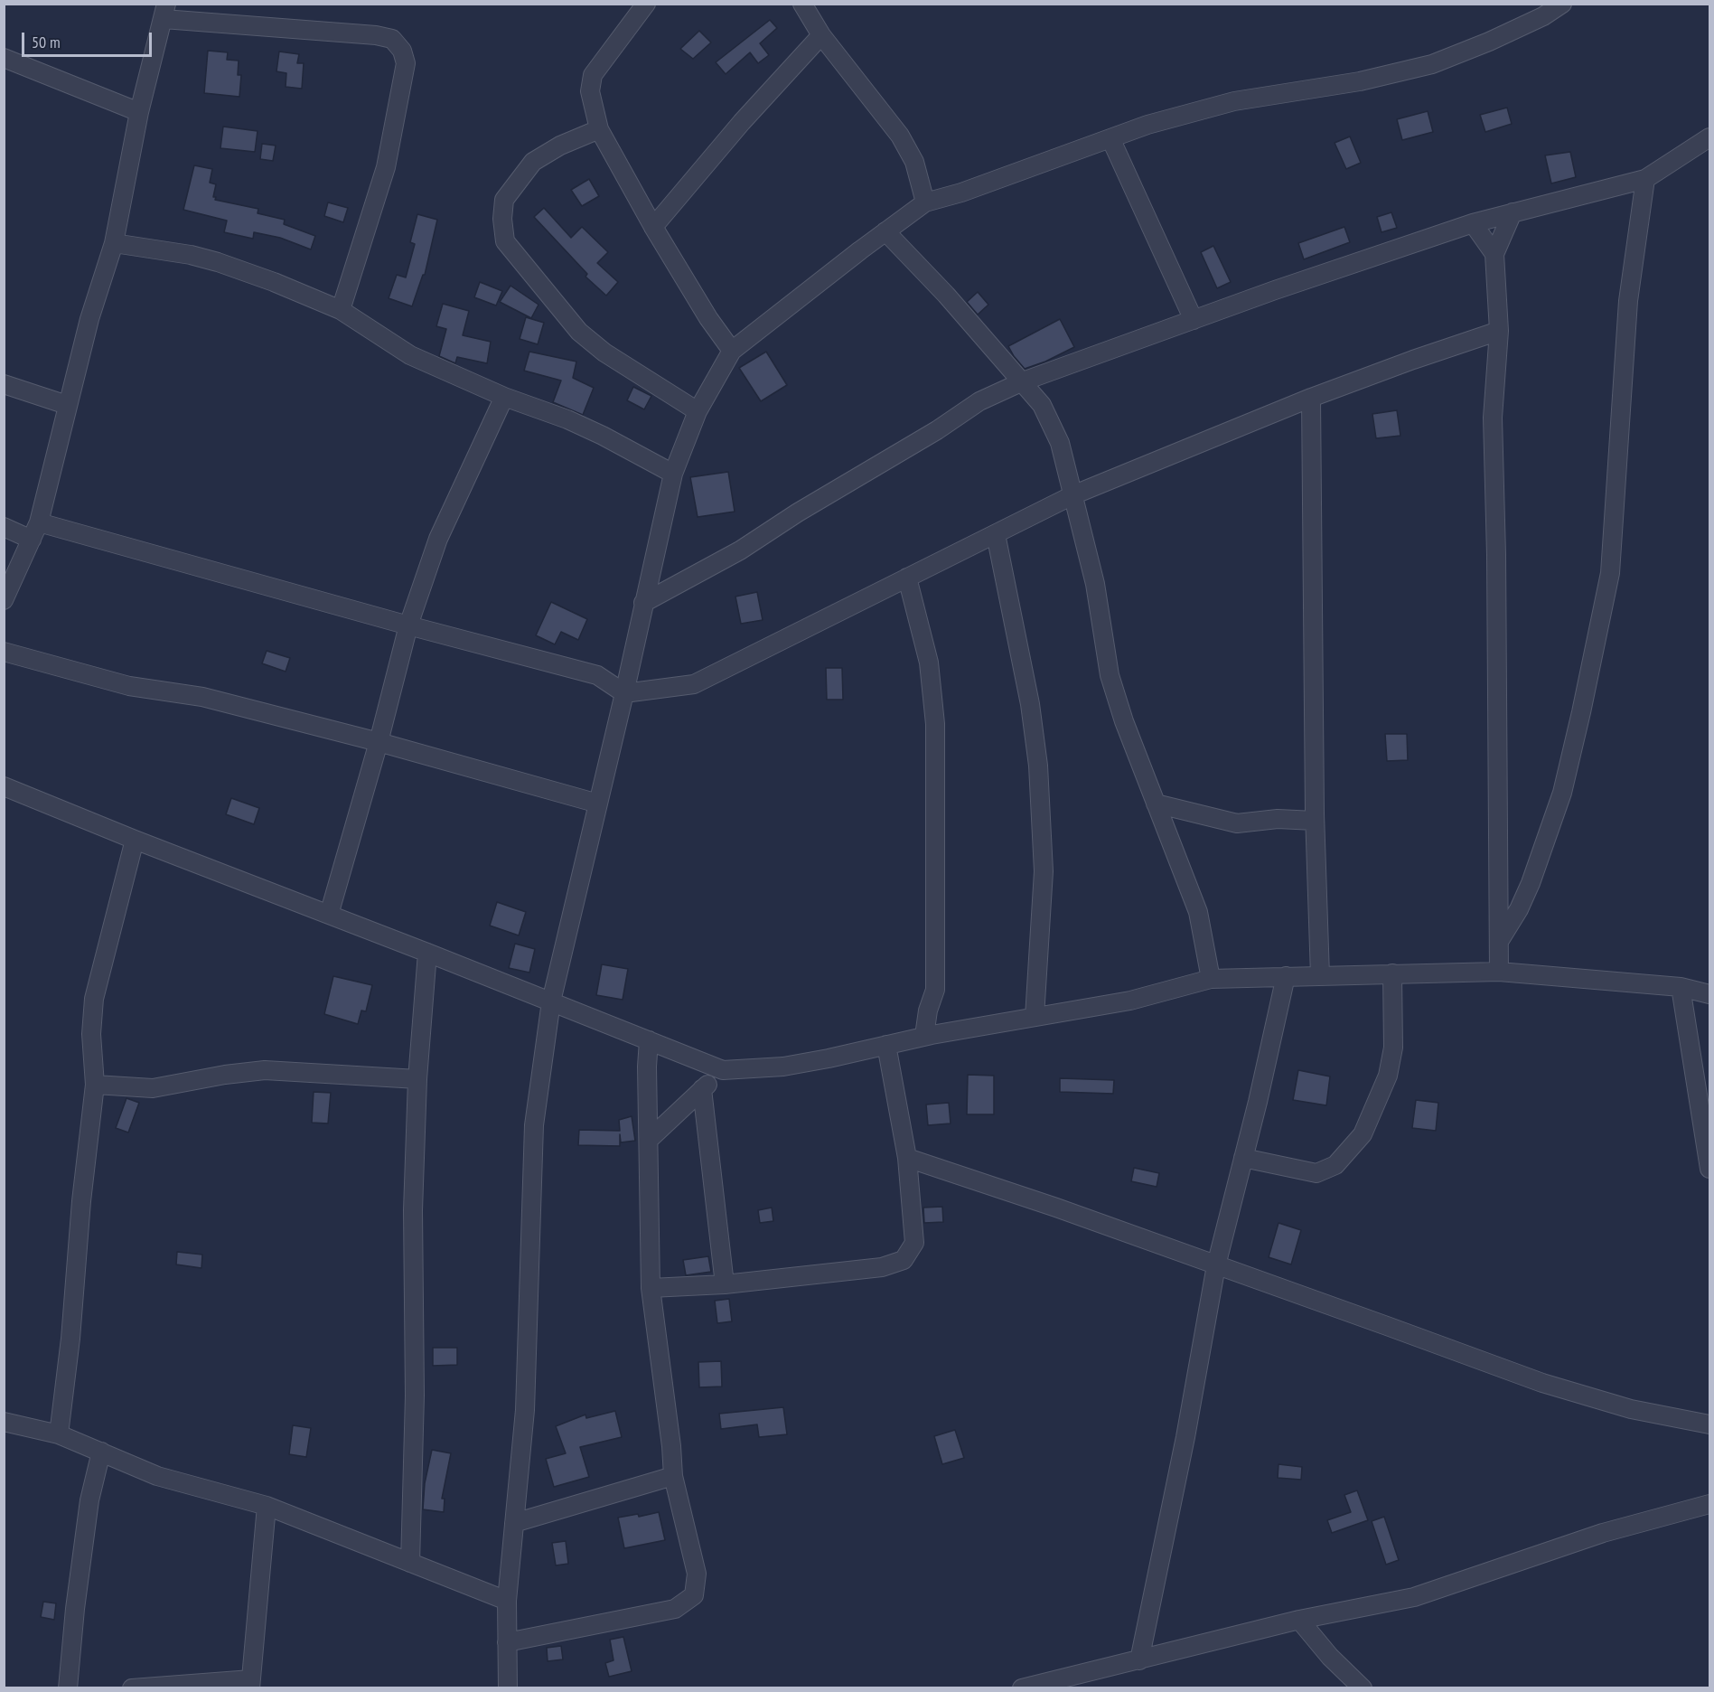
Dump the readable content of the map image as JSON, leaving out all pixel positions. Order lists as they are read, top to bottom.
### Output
{
  "scale_bar": "50 m"
}
